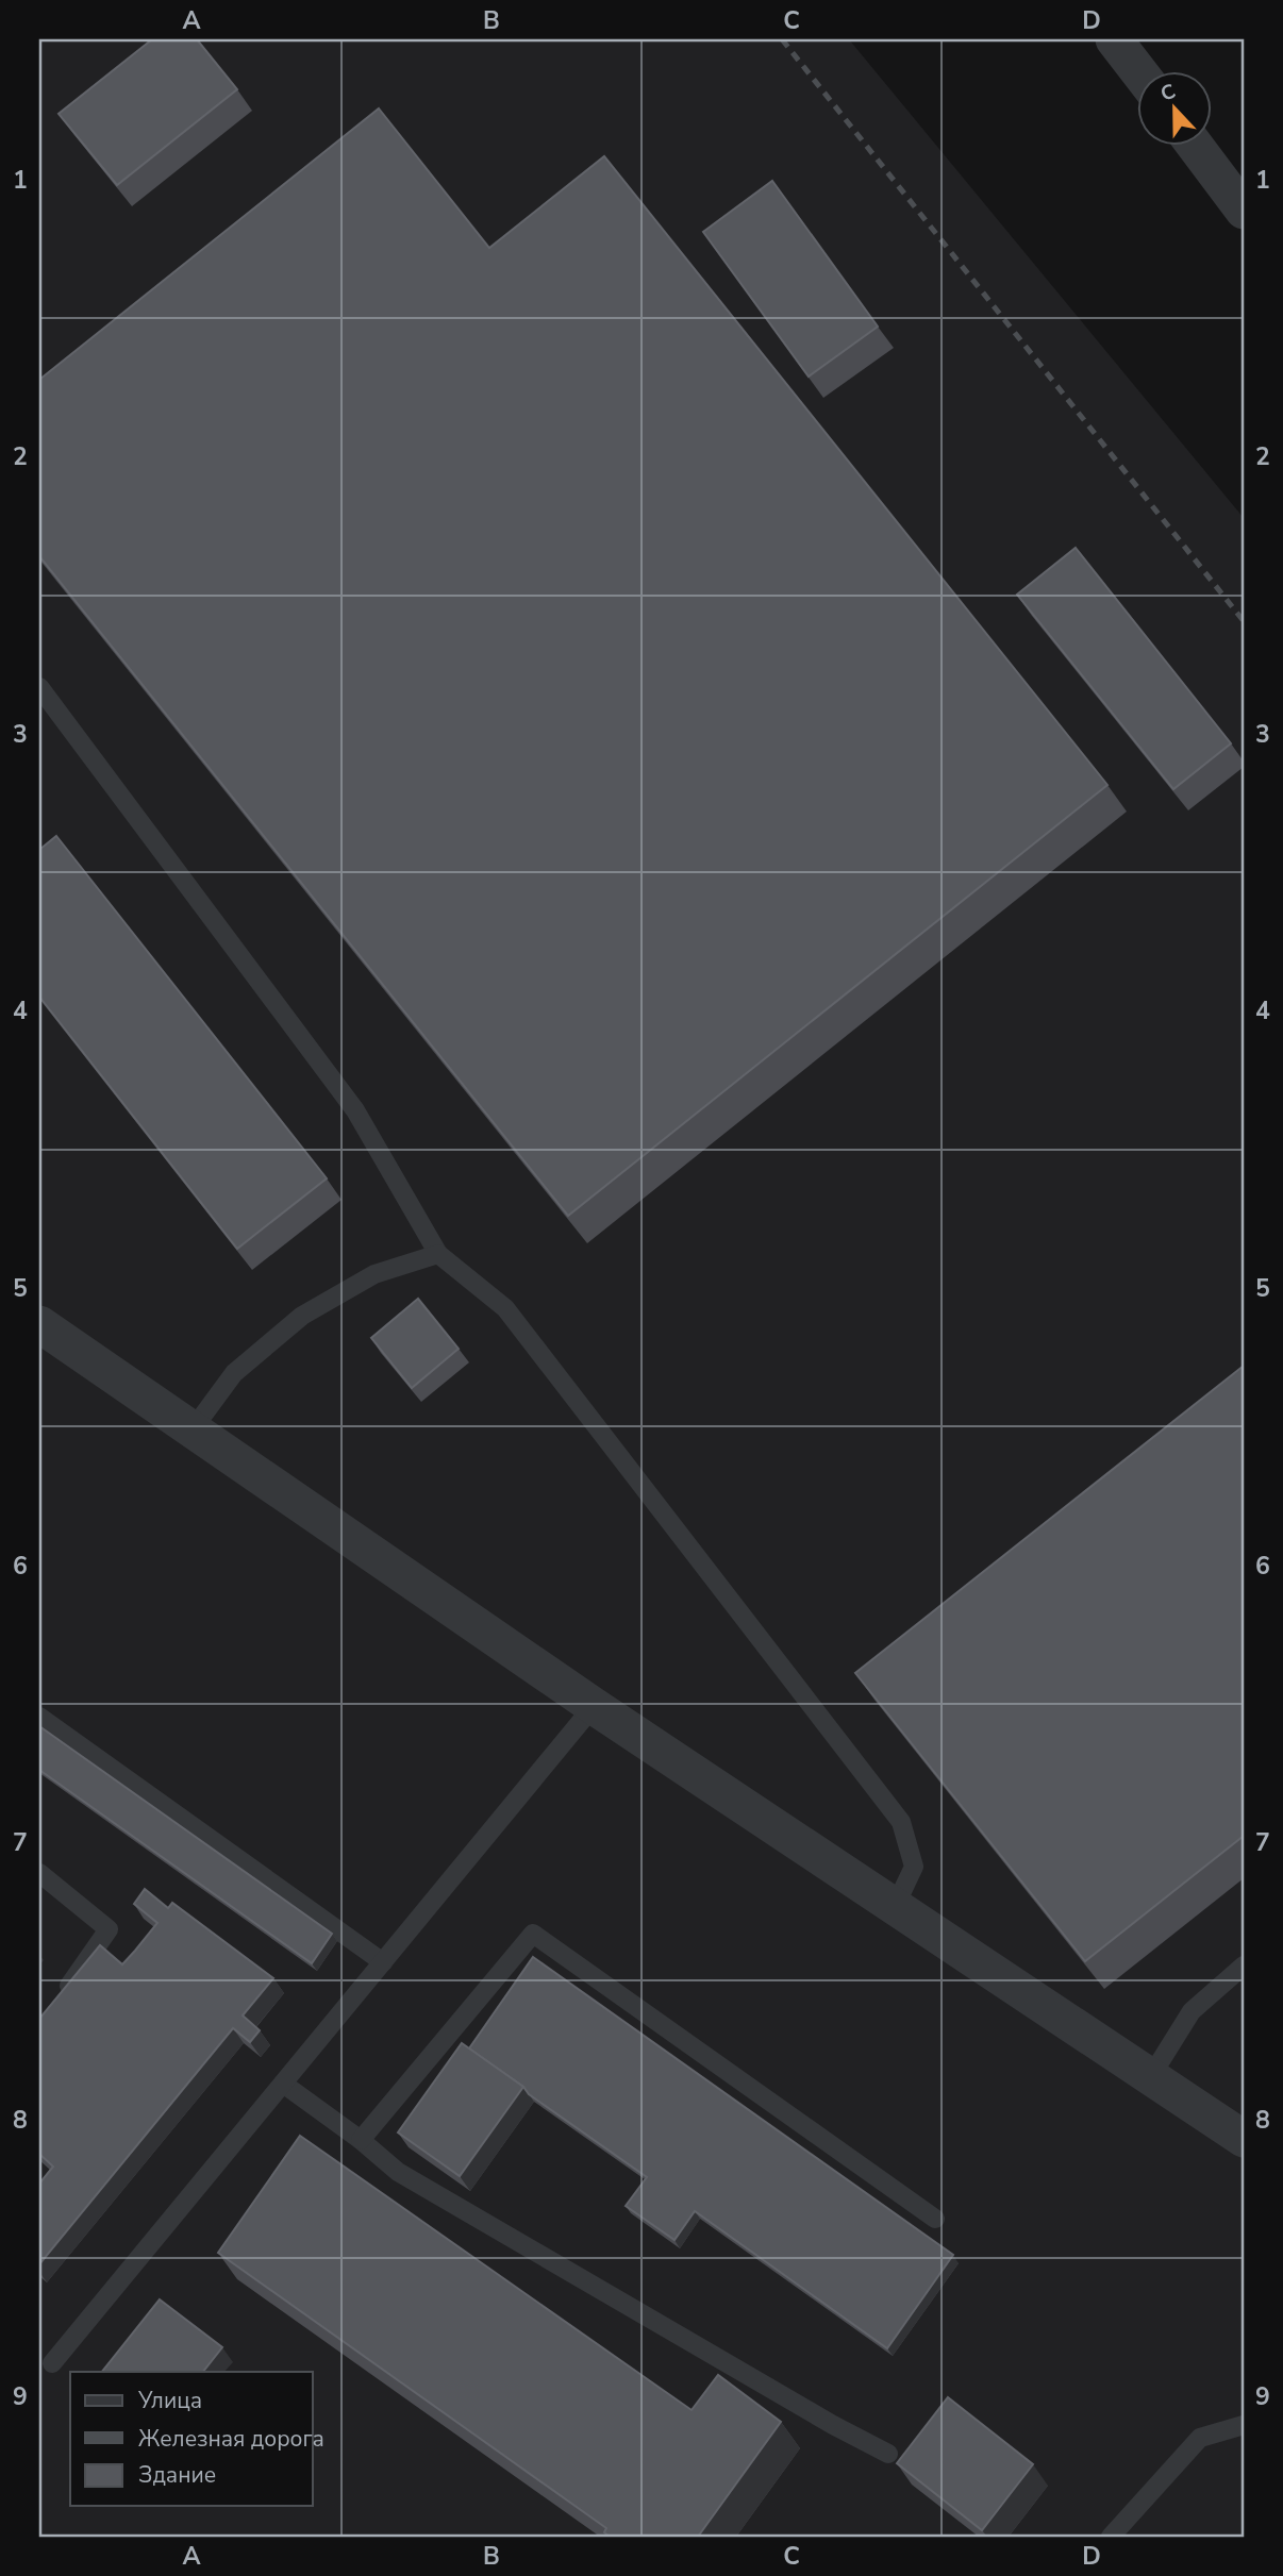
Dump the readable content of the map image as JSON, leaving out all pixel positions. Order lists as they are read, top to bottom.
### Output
{
  "legend": ["Улица", "Железная дорога", "Здание"],
  "north": "top",
  "grid": {
    "columns": [
      "A",
      "B",
      "C",
      "D"
    ],
    "rows": [
      "1",
      "2",
      "3",
      "4",
      "5",
      "6",
      "7",
      "8",
      "9"
    ]
  }
}
